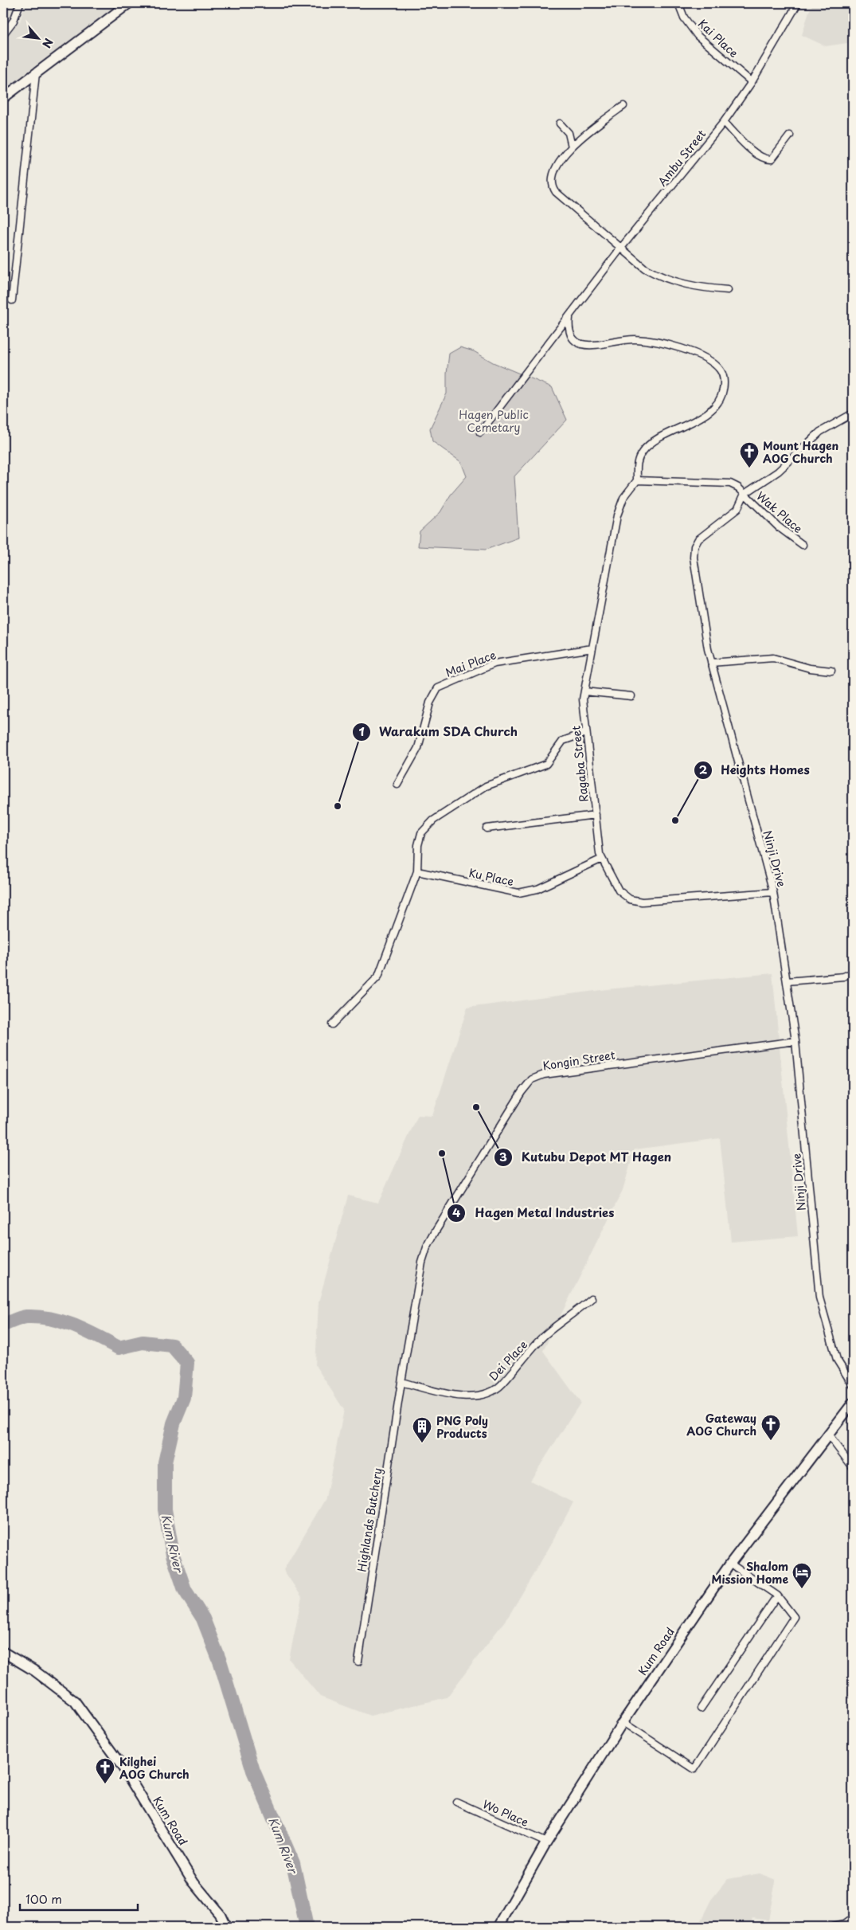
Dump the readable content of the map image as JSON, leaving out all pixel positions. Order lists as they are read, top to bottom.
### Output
{
  "streets": {
    "street": [
      "Kai Place",
      "Ambu Street",
      "Wak Place",
      "Mai Place",
      "Ragaba Street",
      "Ninji Drive",
      "Ku Place",
      "Kongin Street",
      "Dei Place",
      "Highlands Butchery",
      "Kum Road",
      "Wo Place"
    ]
  },
  "crossings": [
    ["Kai Place", "Ambu Street"],
    ["Wak Place", "Ragaba Street"],
    ["Wak Place", "Ninji Drive"],
    ["Mai Place", "Ragaba Street"],
    ["Ragaba Street", "Ninji Drive"],
    ["Ragaba Street", "Ku Place"],
    ["Ninji Drive", "Kongin Street"],
    ["Kongin Street", "Dei Place"],
    ["Kongin Street", "Highlands Butchery"],
    ["Dei Place", "Highlands Butchery"],
    ["Kum Road", "Wo Place"]
  ],
  "water": ["Kum River"],
  "parks": ["Hagen Public Cemetary"],
  "places": {
    "church": ["Mount Hagen AOG Church", "Gateway AOG Church", "Kilghei AOG Church"],
    "other": [
      "Warakum SDA Church",
      "Heights Homes",
      "Kutubu Depot MT Hagen",
      "Hagen Metal Industries"
    ],
    "building": ["PNG Poly Products"],
    "hotel": ["Shalom Mission Home"]
  },
  "scale_bar": "100 m",
  "north": "bottom right"
}
